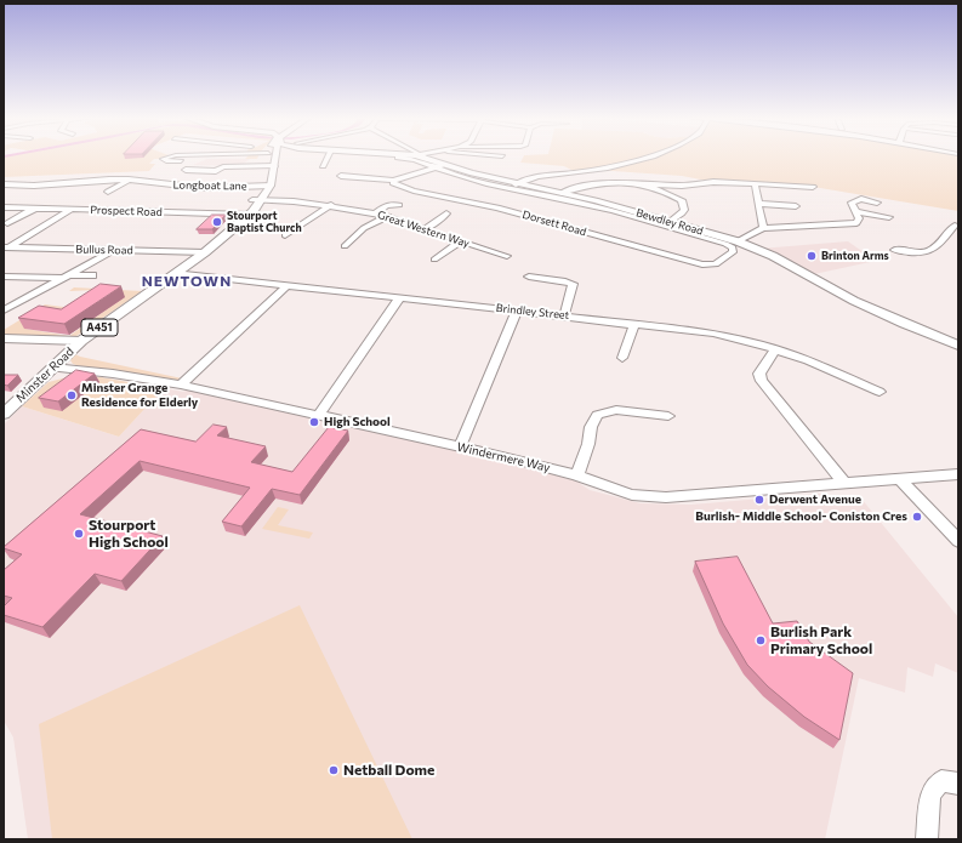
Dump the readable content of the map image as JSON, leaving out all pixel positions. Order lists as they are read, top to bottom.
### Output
{
  "streets": {
    "main road": ["Bewdley Road", "A451", "Minster Road"],
    "street": [
      "Longboat Lane",
      "Prospect Road",
      "Dorsett Road",
      "Great Western Way",
      "Bullus Road",
      "Brindley Street",
      "Windermere Way"
    ]
  },
  "crossings": [
    ["Longboat Lane", "Minster Road"],
    ["Prospect Road", "Minster Road"],
    ["Bewdley Road", "Dorsett Road"],
    ["Great Western Way", "Minster Road"],
    ["Bullus Road", "Minster Road"],
    ["Brindley Street", "Minster Road"],
    ["Minster Road", "Windermere Way"]
  ],
  "districts": ["NEWTOWN"],
  "places": [
    "Stourport Baptist Church",
    "Brinton Arms",
    "Minster Grange Residence for Elderly",
    "High School",
    "Derwent Avenue",
    "Burlish- Middle School- Coniston Cres",
    "Stourport High School",
    "Burlish Park Primary School",
    "Netball Dome"
  ]
}
